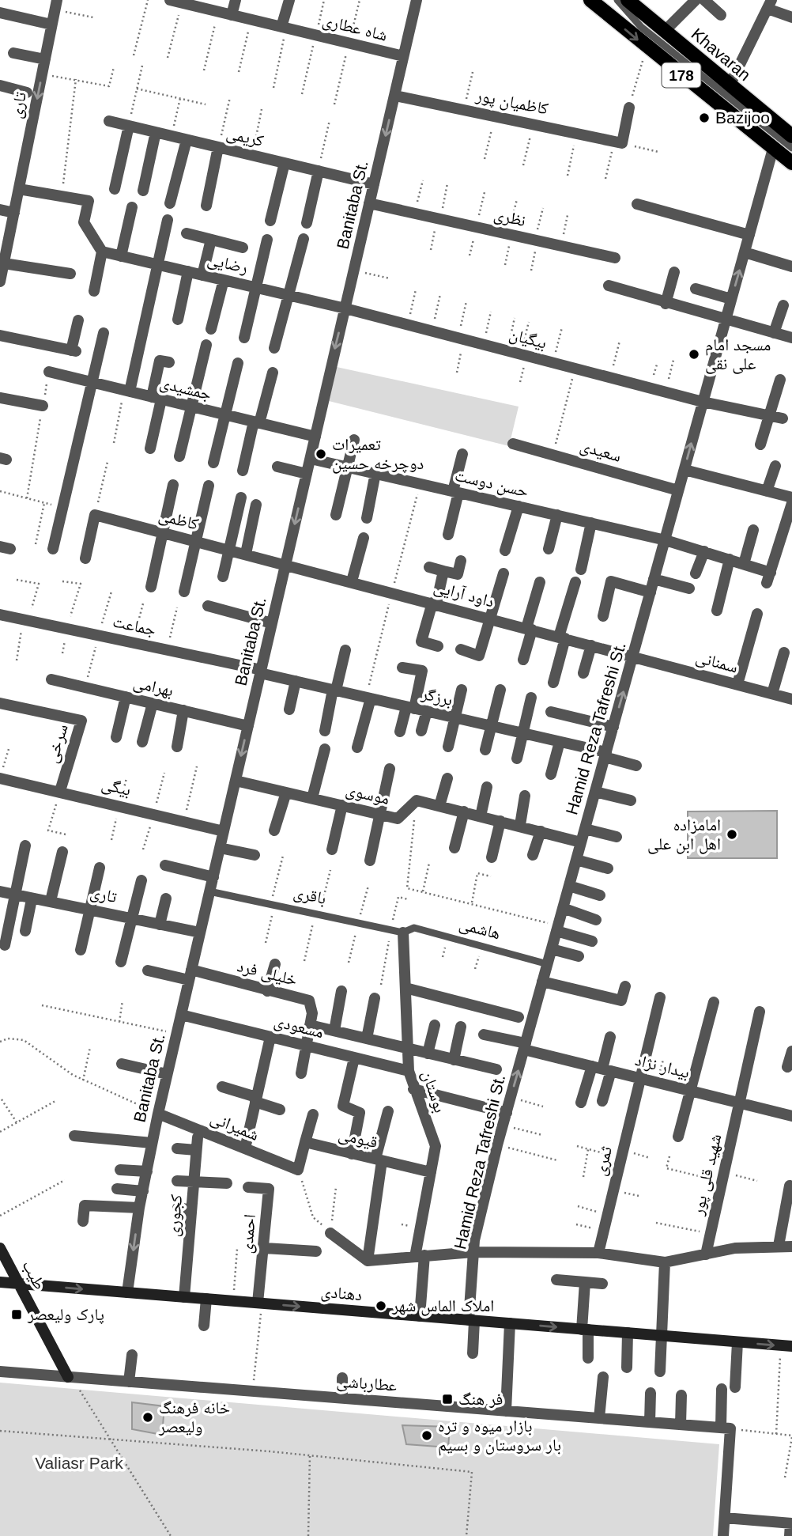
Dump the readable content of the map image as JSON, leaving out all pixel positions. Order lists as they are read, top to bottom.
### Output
{
  "streets": {
    "main road": [
      "Khavaran",
      "178",
      "طیب",
      "دهنادی"
    ],
    "street": [
      "شاه عطاری",
      "کاظمیان پور",
      "تاری",
      "کریمی",
      "Banitaba St.",
      "نظری",
      "رضایی",
      "بیگیان",
      "جمشیدی",
      "سعیدی",
      "حسن دوست",
      "کاظمی",
      "داود آرایی",
      "جماعت",
      "سمنانی",
      "بهرامی",
      "برزگر",
      "Hamid Reza Tafreshi St.",
      "سرخی",
      "بیگی",
      "موسوی",
      "خلیلی فرد",
      "مسعودی",
      "بیدار نژاد",
      "بوستان",
      "شمیرانی",
      "قیومی",
      "ثمری",
      "شهید قلی پور",
      "کجوری",
      "احمدی",
      "عطارباشی"
    ],
    "lane": ["باقری", "هاشمی"]
  },
  "crossings": [
    ["شاه عطاری", "Banitaba St."],
    ["178", "Hamid Reza Tafreshi St."],
    ["کاظمیان پور", "Banitaba St."],
    ["تاری", "Banitaba St."],
    ["کریمی", "Banitaba St."],
    ["Banitaba St.", "نظری"],
    ["Banitaba St.", "رضایی"],
    ["Banitaba St.", "بیگیان"],
    ["Banitaba St.", "جمشیدی"],
    ["Banitaba St.", "حسن دوست"],
    ["Banitaba St.", "کاظمی"],
    ["Banitaba St.", "داود آرایی"],
    ["Banitaba St.", "جماعت"],
    ["Banitaba St.", "بهرامی"],
    ["Banitaba St.", "برزگر"],
    ["Banitaba St.", "بیگی"],
    ["Banitaba St.", "موسوی"],
    ["Banitaba St.", "باقری"],
    ["Banitaba St.", "خلیلی فرد"],
    ["Banitaba St.", "مسعودی"],
    ["Banitaba St.", "شمیرانی"],
    ["Banitaba St.", "دهنادی"],
    ["رضایی", "بیگیان"],
    ["بیگیان", "Hamid Reza Tafreshi St."],
    ["سعیدی", "Hamid Reza Tafreshi St."],
    ["حسن دوست", "Hamid Reza Tafreshi St."],
    ["کاظمی", "داود آرایی"],
    ["داود آرایی", "سمنانی"],
    ["داود آرایی", "Hamid Reza Tafreshi St."],
    ["جماعت", "برزگر"],
    ["سمنانی", "Hamid Reza Tafreshi St."],
    ["برزگر", "Hamid Reza Tafreshi St."],
    ["Hamid Reza Tafreshi St.", "هاشمی"],
    ["Hamid Reza Tafreshi St.", "بیدار نژاد"],
    ["Hamid Reza Tafreshi St.", "دهنادی"],
    ["سرخی", "بیگی"],
    ["باقری", "هاشمی"],
    ["باقری", "بوستان"],
    ["هاشمی", "بوستان"],
    ["مسعودی", "بوستان"],
    ["بیدار نژاد", "ثمری"],
    ["بیدار نژاد", "شهید قلی پور"],
    ["بوستان", "قیومی"],
    ["بوستان", "دهنادی"],
    ["کجوری", "دهنادی"],
    ["احمدی", "دهنادی"],
    ["طیب", "دهنادی"],
    ["طیب", "عطارباشی"]
  ],
  "one_way": ["دهنادی"],
  "parks": ["Valiasr Park"],
  "places": {
    "other": [
      "Bazijoo",
      "مسجد امام علی نقی",
      "تعمیرات دوچرخه حسین",
      "امامزاده اهل ابن علی",
      "املاک الماس شهر",
      "خانه فرهنگ ولیعصر",
      "بازار میوه و تره بار سروستان و بسیم"
    ],
    "transit": ["پارک ولیعصر", "فر هنگ"]
  }
}
